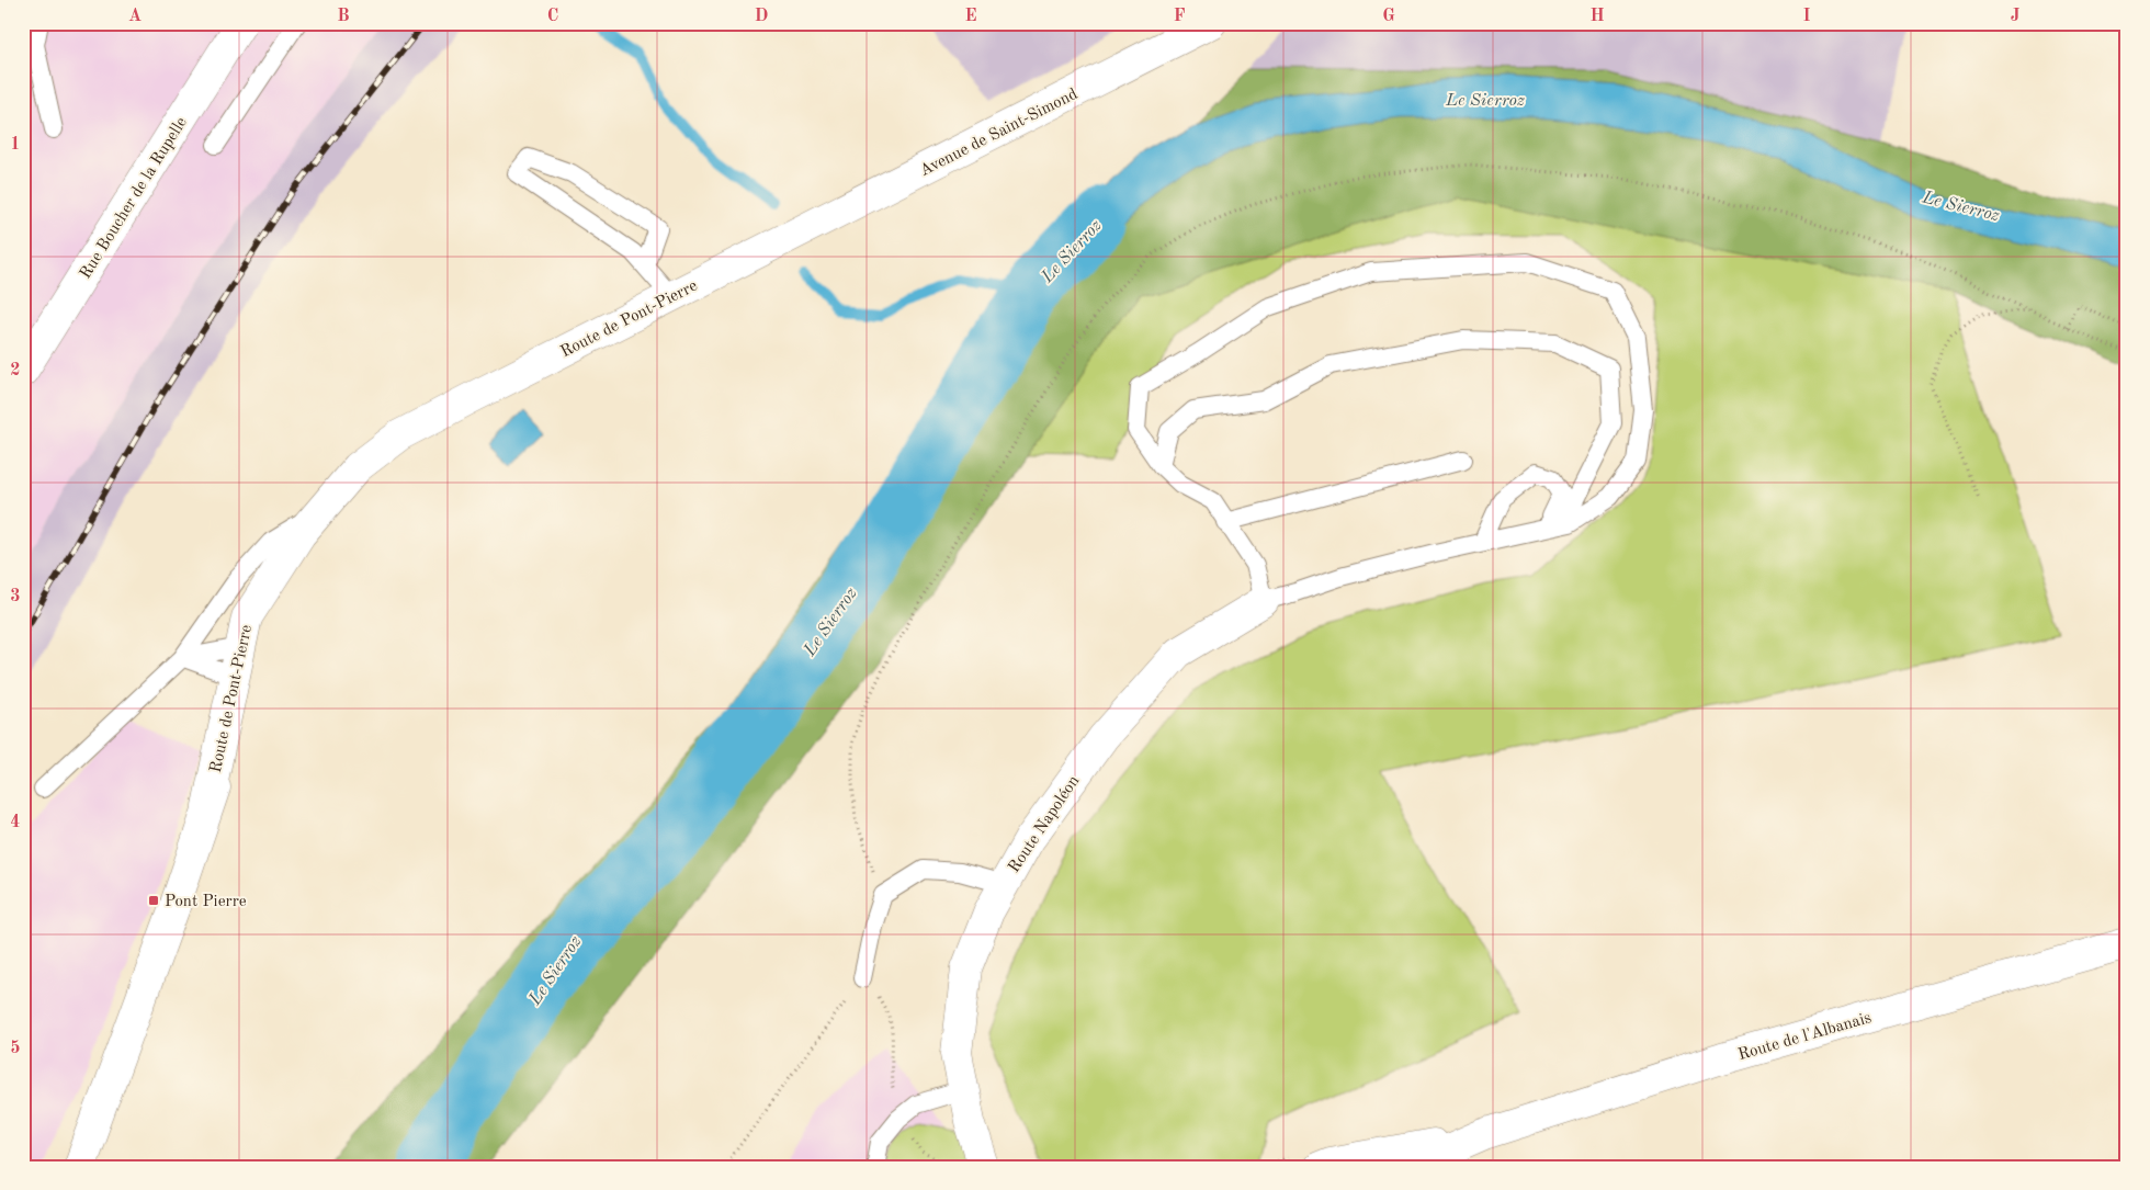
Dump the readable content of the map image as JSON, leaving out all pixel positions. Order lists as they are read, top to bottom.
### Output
{
  "streets": {
    "main road": [
      "Avenue de Saint-Simond",
      "Rue Boucher de la Rupelle",
      "Route de Pont-Pierre",
      "Route Napoléon",
      "Route de l'Albanais"
    ]
  },
  "crossings": [
    ["Avenue de Saint-Simond", "Route de Pont-Pierre"]
  ],
  "water": ["Le Sierroz"],
  "places": {
    "transit": ["Pont Pierre"]
  },
  "grid": {
    "columns": [
      "A",
      "B",
      "C",
      "D",
      "E",
      "F",
      "G",
      "H",
      "I",
      "J"
    ],
    "rows": [
      "1",
      "2",
      "3",
      "4",
      "5"
    ]
  }
}
